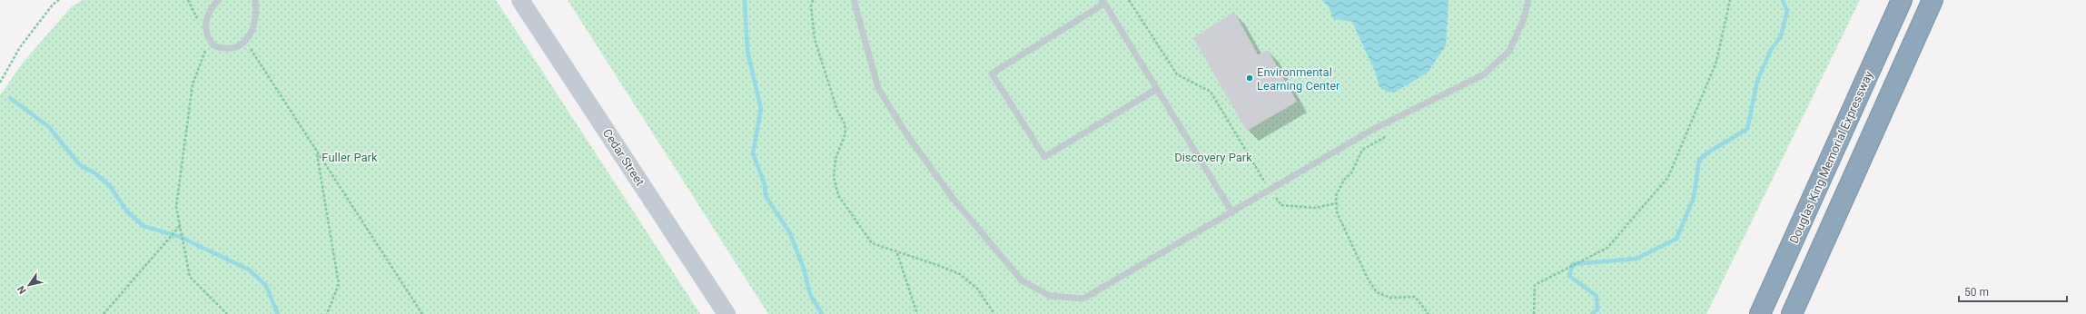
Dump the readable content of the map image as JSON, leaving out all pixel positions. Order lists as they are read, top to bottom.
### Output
{
  "streets": {
    "highway": ["Douglas King Memorial Expressway"],
    "main road": ["Cedar Street"]
  },
  "parks": ["Fuller Park", "Discovery Park"],
  "places": ["Environmental Learning Center"],
  "scale_bar": "50 m",
  "north": "bottom left"
}
